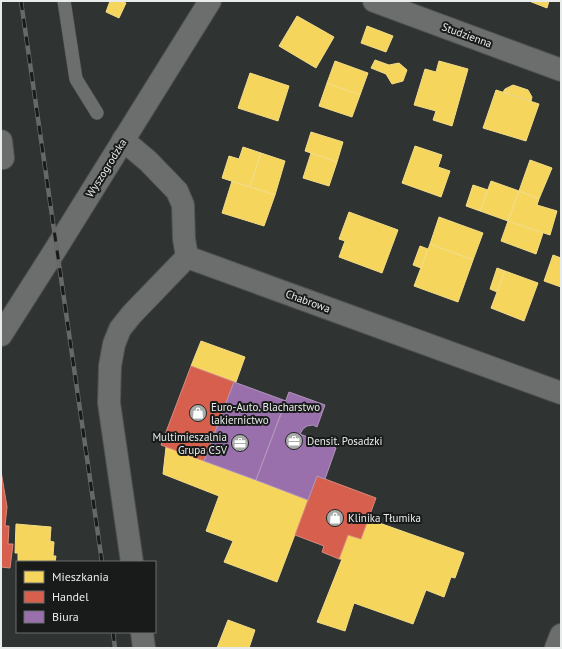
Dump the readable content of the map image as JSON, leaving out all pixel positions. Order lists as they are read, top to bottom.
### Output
{
  "streets": {
    "street": ["Studzienna", "Wyszogrodzka", "Chabrowa"]
  },
  "places": {
    "shop": ["Euro-Auto. Blacharstwo lakiernictwo", "Klinika Tłumika"],
    "office": ["Densit. Posadzki", "Multimieszalnia Grupa CSV"]
  },
  "legend": ["Mieszkania", "Handel", "Biura"]
}
